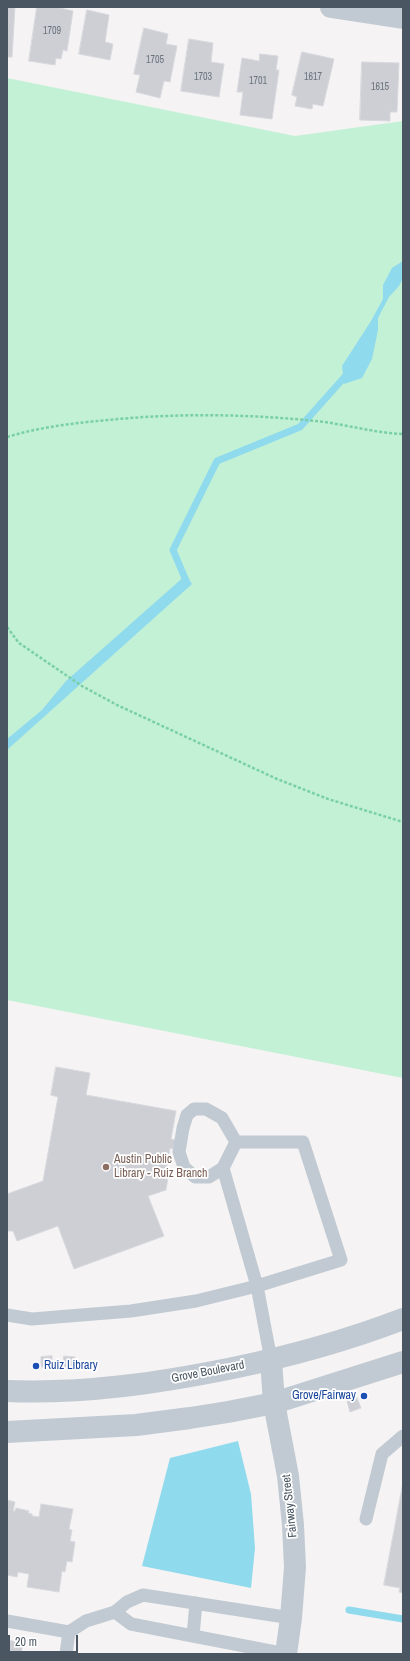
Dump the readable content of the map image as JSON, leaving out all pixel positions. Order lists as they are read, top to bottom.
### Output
{
  "streets": {
    "street": ["Grove Boulevard", "Fairway Street"]
  },
  "crossings": [
    ["Grove Boulevard", "Fairway Street"]
  ],
  "places": ["Austin Public Library - Ruiz Branch", "Ruiz Library", "Grove/Fairway"],
  "house_numbers": [
    "1709",
    "1705",
    "1703",
    "1617",
    "1701",
    "1615"
  ],
  "scale_bar": "20 m"
}
